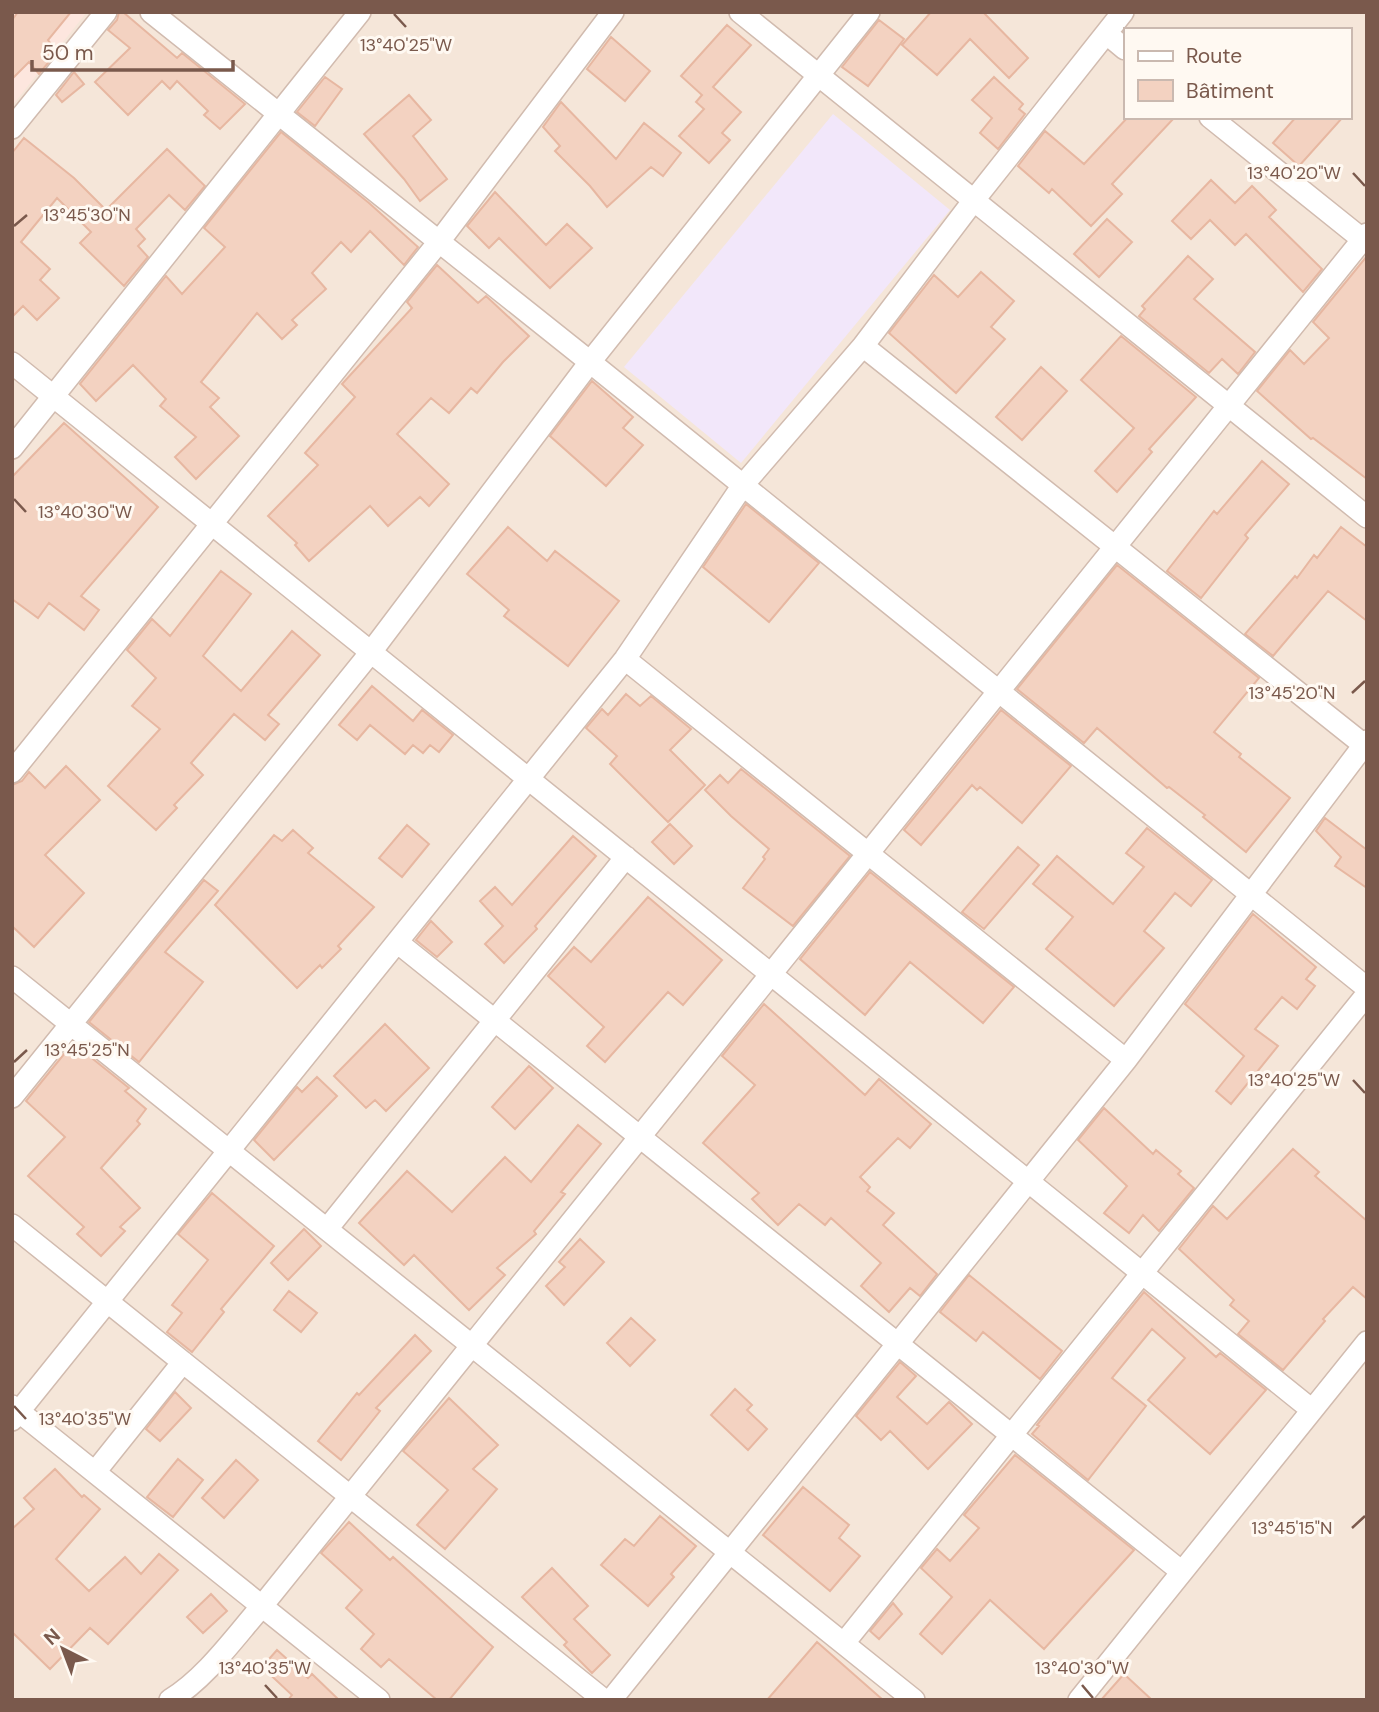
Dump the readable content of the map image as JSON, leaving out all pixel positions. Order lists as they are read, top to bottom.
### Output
{
  "legend": ["Route", "Bâtiment"],
  "scale_bar": "50 m",
  "north": "top left",
  "coordinates": [
    "13°40'25\"W",
    "13°40'20\"W",
    "13°45'30\"N",
    "13°40'30\"W",
    "13°45'20\"N",
    "13°45'25\"N",
    "13°40'35\"W",
    "13°45'15\"N"
  ]
}
